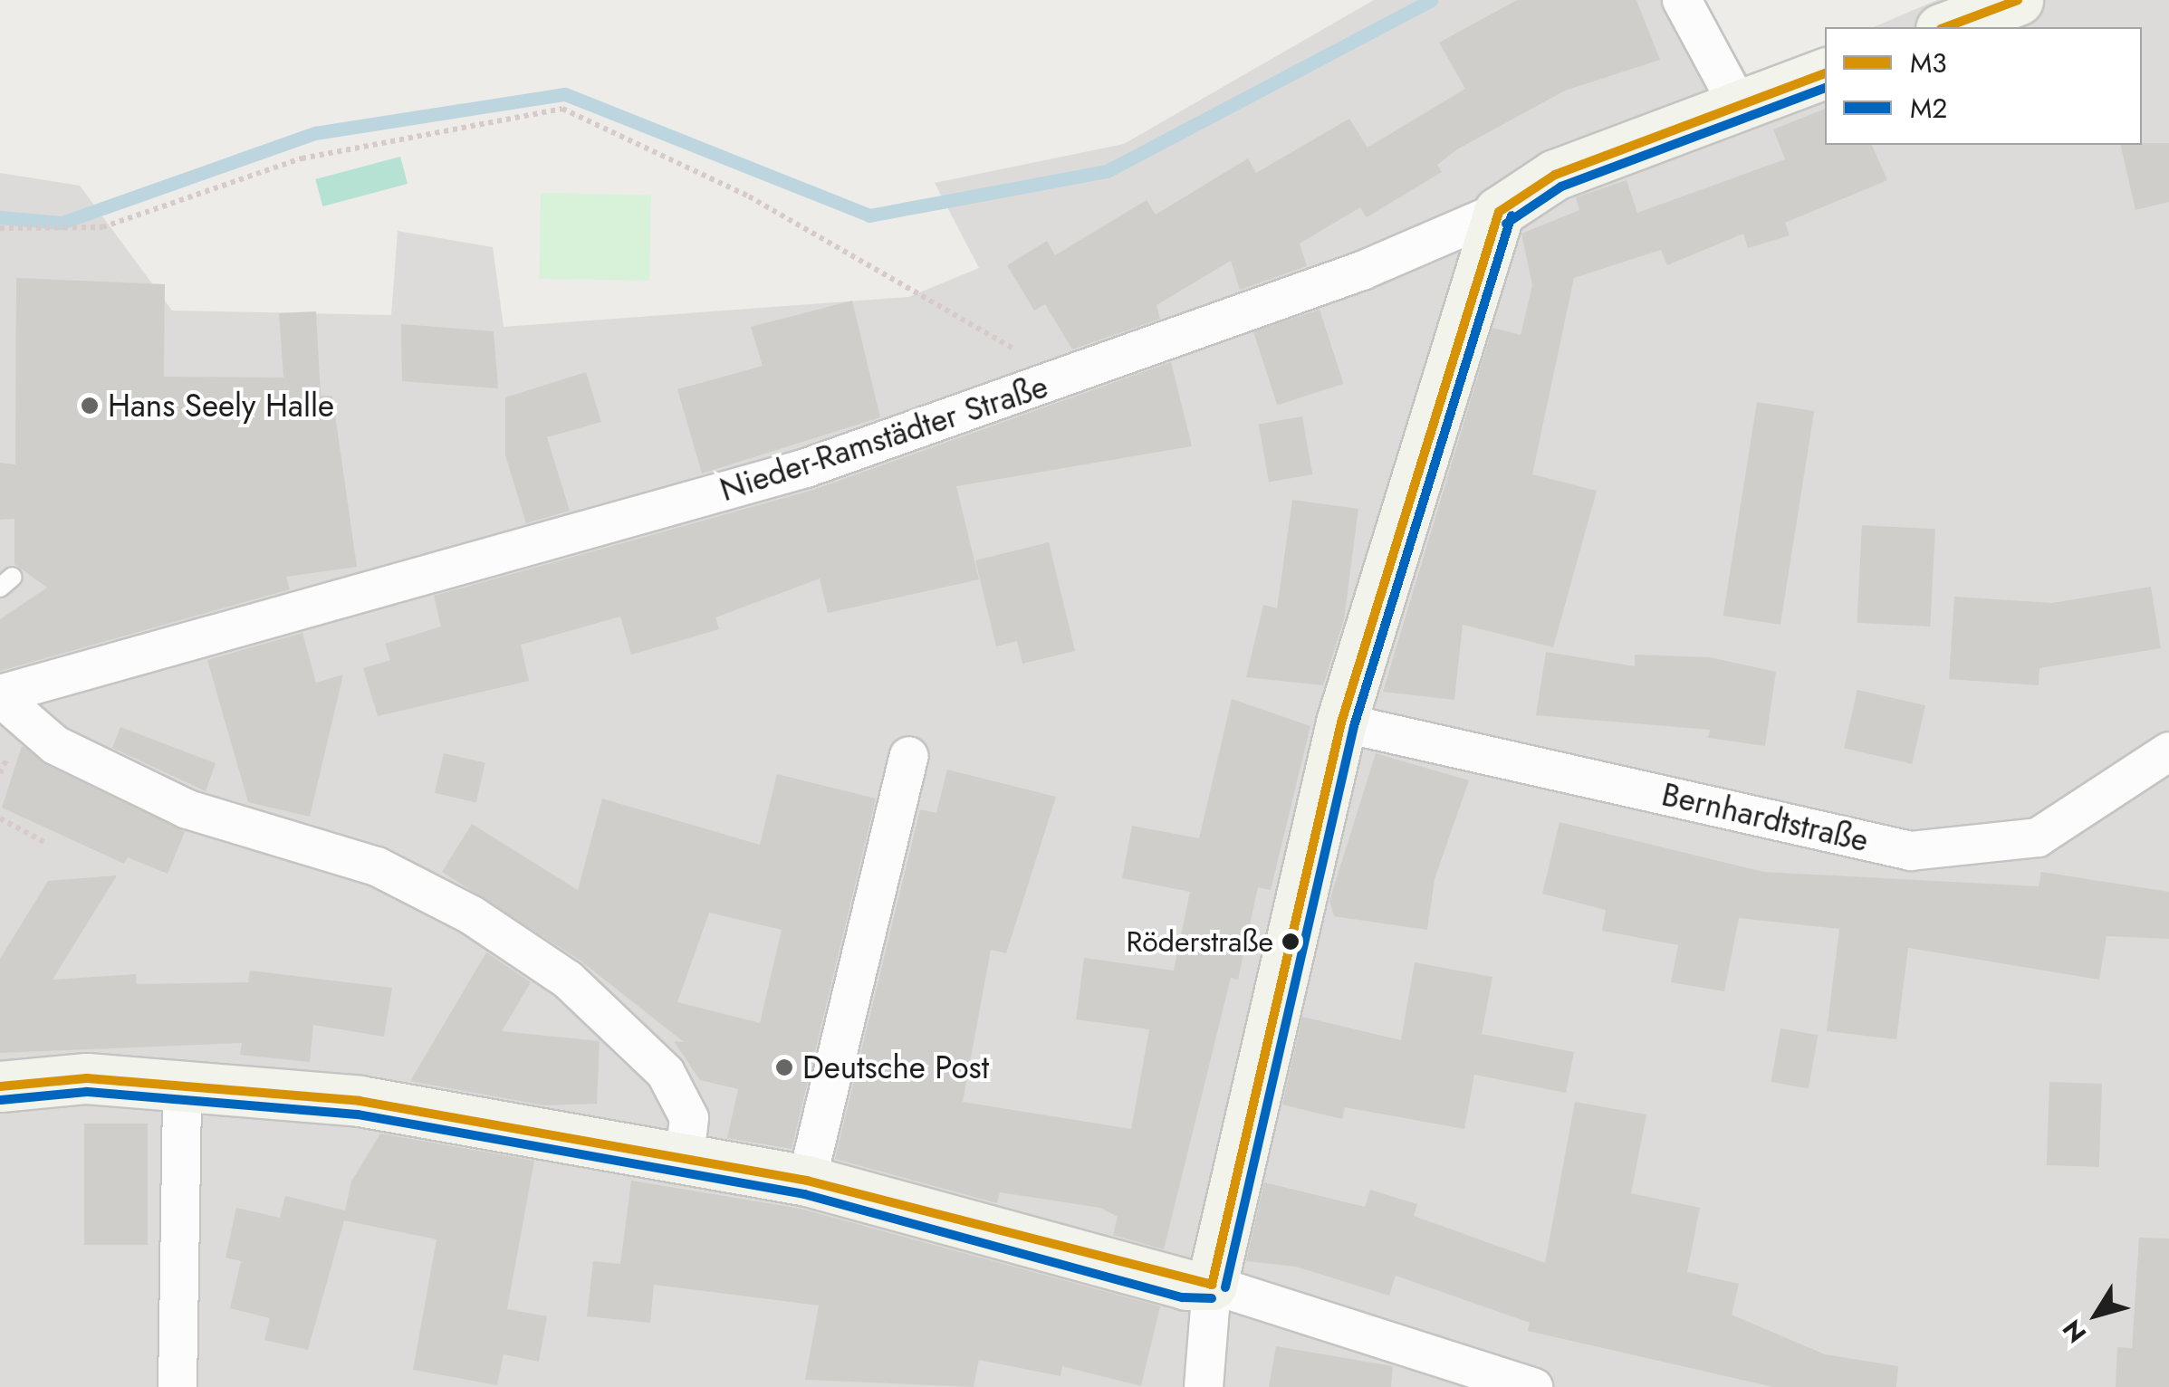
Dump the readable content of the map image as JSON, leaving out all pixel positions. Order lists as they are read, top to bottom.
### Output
{
  "streets": {
    "street": ["Nieder-Ramstädter Straße", "Bernhardtstraße"]
  },
  "places": ["Hans Seely Halle", "Röderstraße", "Deutsche Post"],
  "lines": ["transit line M3", "transit line M2"],
  "legend": ["M3", "M2"],
  "north": "bottom left"
}
